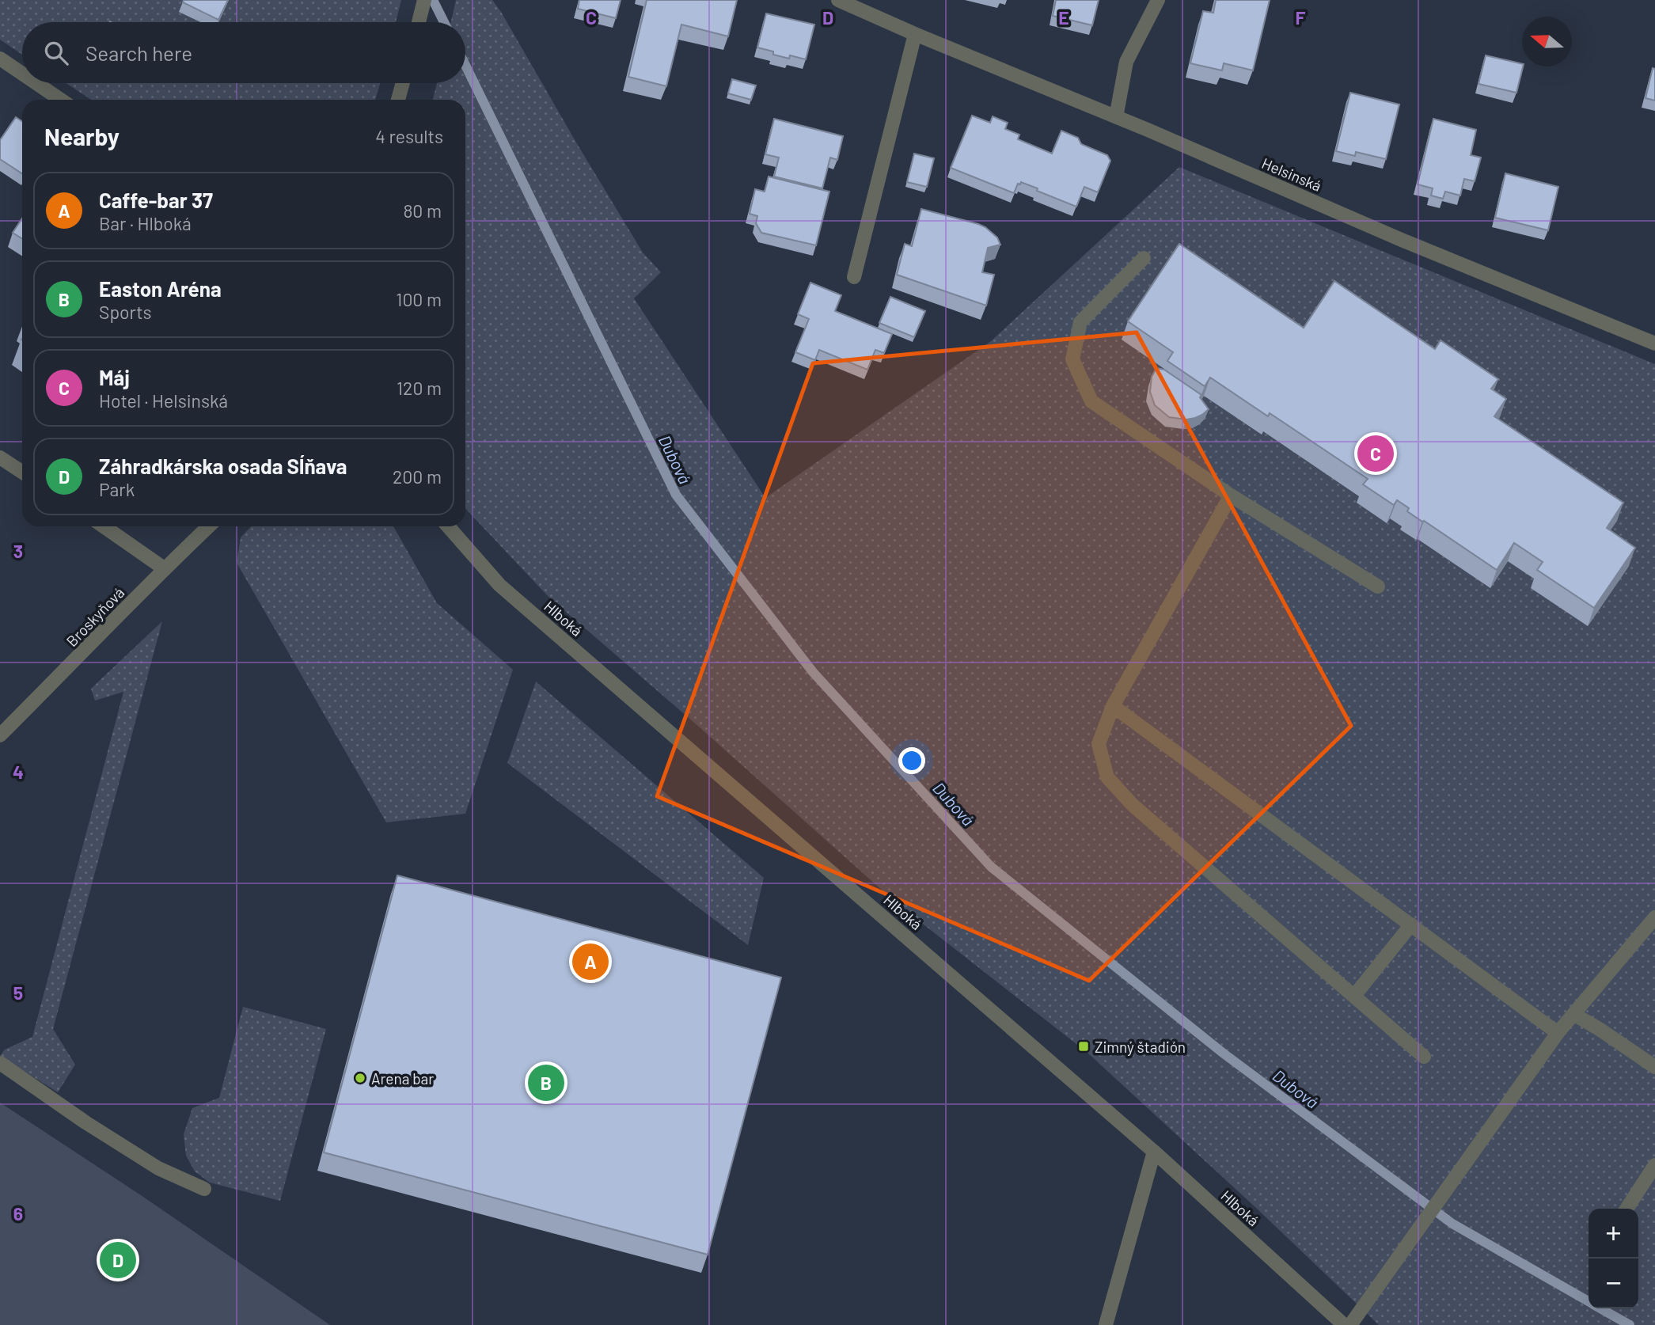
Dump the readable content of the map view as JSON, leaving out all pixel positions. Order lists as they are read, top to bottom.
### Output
{
  "streets": {
    "street": ["Helsinská", "Broskyňová", "Hlboká"]
  },
  "water": ["Dubová"],
  "places": {
    "transit": ["Zimný štadión"],
    "other": ["Arena bar"]
  },
  "north": "left",
  "page": {
    "search": "Search here",
    "heading": ["Nearby", "4 results"],
    "list": [
      {
        "mark": "A",
        "name": "Caffe-bar 37",
        "note": "Bar · Hlboká",
        "value": "80 m"
      },
      {
        "mark": "B",
        "name": "Easton Aréna",
        "note": "Sports",
        "value": "100 m"
      },
      {
        "mark": "C",
        "name": "Máj",
        "note": "Hotel · Helsinská",
        "value": "120 m"
      },
      {
        "mark": "D",
        "name": "Záhradkárska osada Sĺňava",
        "note": "Park",
        "value": "200 m"
      }
    ],
    "pins": [
      "C",
      "A",
      "B",
      "D"
    ],
    "map_buttons": ["+", "−"]
  },
  "grid": {
    "columns": [
      "C",
      "D",
      "E",
      "F"
    ],
    "rows": [
      "3",
      "4",
      "5",
      "6"
    ]
  }
}
